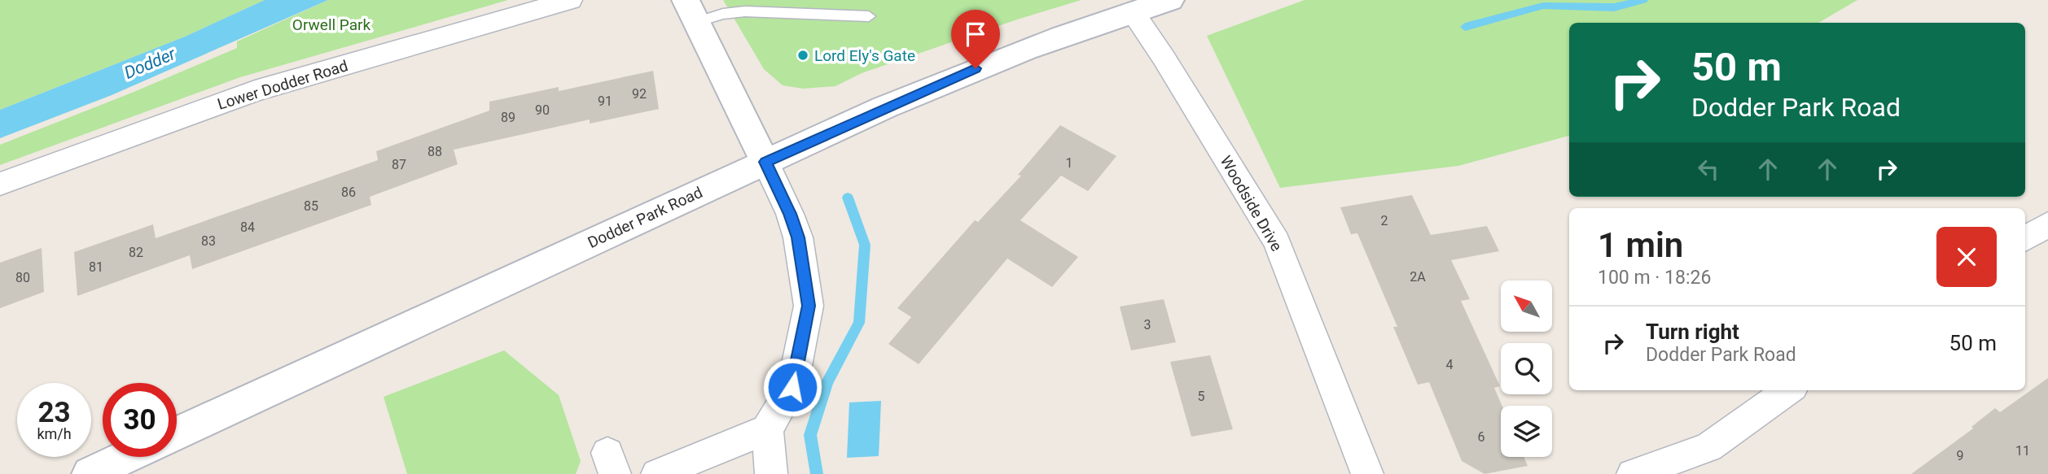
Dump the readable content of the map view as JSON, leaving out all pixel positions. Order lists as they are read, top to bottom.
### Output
{
  "streets": {
    "main road": ["Dodder Park Road"],
    "street": ["Lower Dodder Road", "Woodside Drive"]
  },
  "crossings": [
    ["Woodside Drive", "Dodder Park Road"]
  ],
  "water": ["Dodder"],
  "parks": ["Orwell Park"],
  "places": ["Lord Ely's Gate"],
  "house_numbers": [
    "92",
    "91",
    "90",
    "89",
    "88",
    "1",
    "87",
    "86",
    "85",
    "2",
    "84",
    "83",
    "82",
    "81",
    "2A",
    "80",
    "3",
    "4",
    "5",
    "6",
    "11",
    "9"
  ],
  "north": "top left",
  "page": {
    "turn": ["50 m", "Dodder Park Road"],
    "heading": ["1 min", "100 m · 18:26"],
    "list": [
      {
        "name": "Turn right",
        "note": "Dodder Park Road",
        "value": "50 m"
      }
    ],
    "speed": "23 km/h",
    "limit": "30"
  }
}
